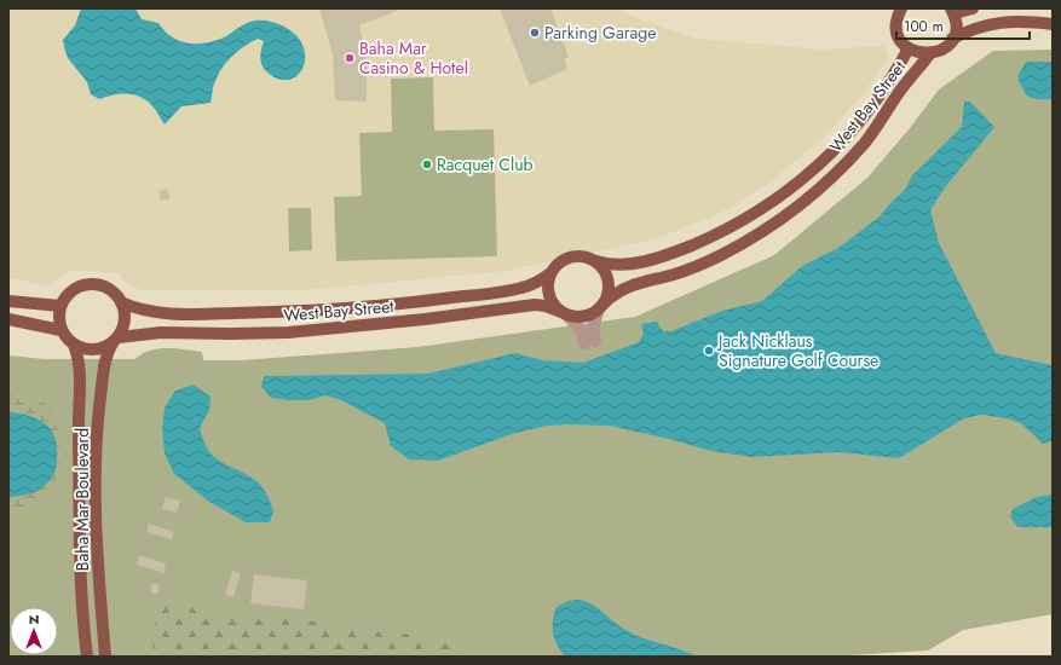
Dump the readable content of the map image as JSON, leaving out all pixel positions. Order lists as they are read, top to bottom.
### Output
{
  "streets": {
    "main road": ["West Bay Street", "Baha Mar Boulevard"]
  },
  "crossings": [
    ["West Bay Street", "Baha Mar Boulevard"]
  ],
  "places": [
    "Parking Garage",
    "Baha Mar Casino & Hotel",
    "Racquet Club",
    "Jack Nicklaus Signature Golf Course"
  ],
  "scale_bar": "100 m",
  "north": "top"
}
